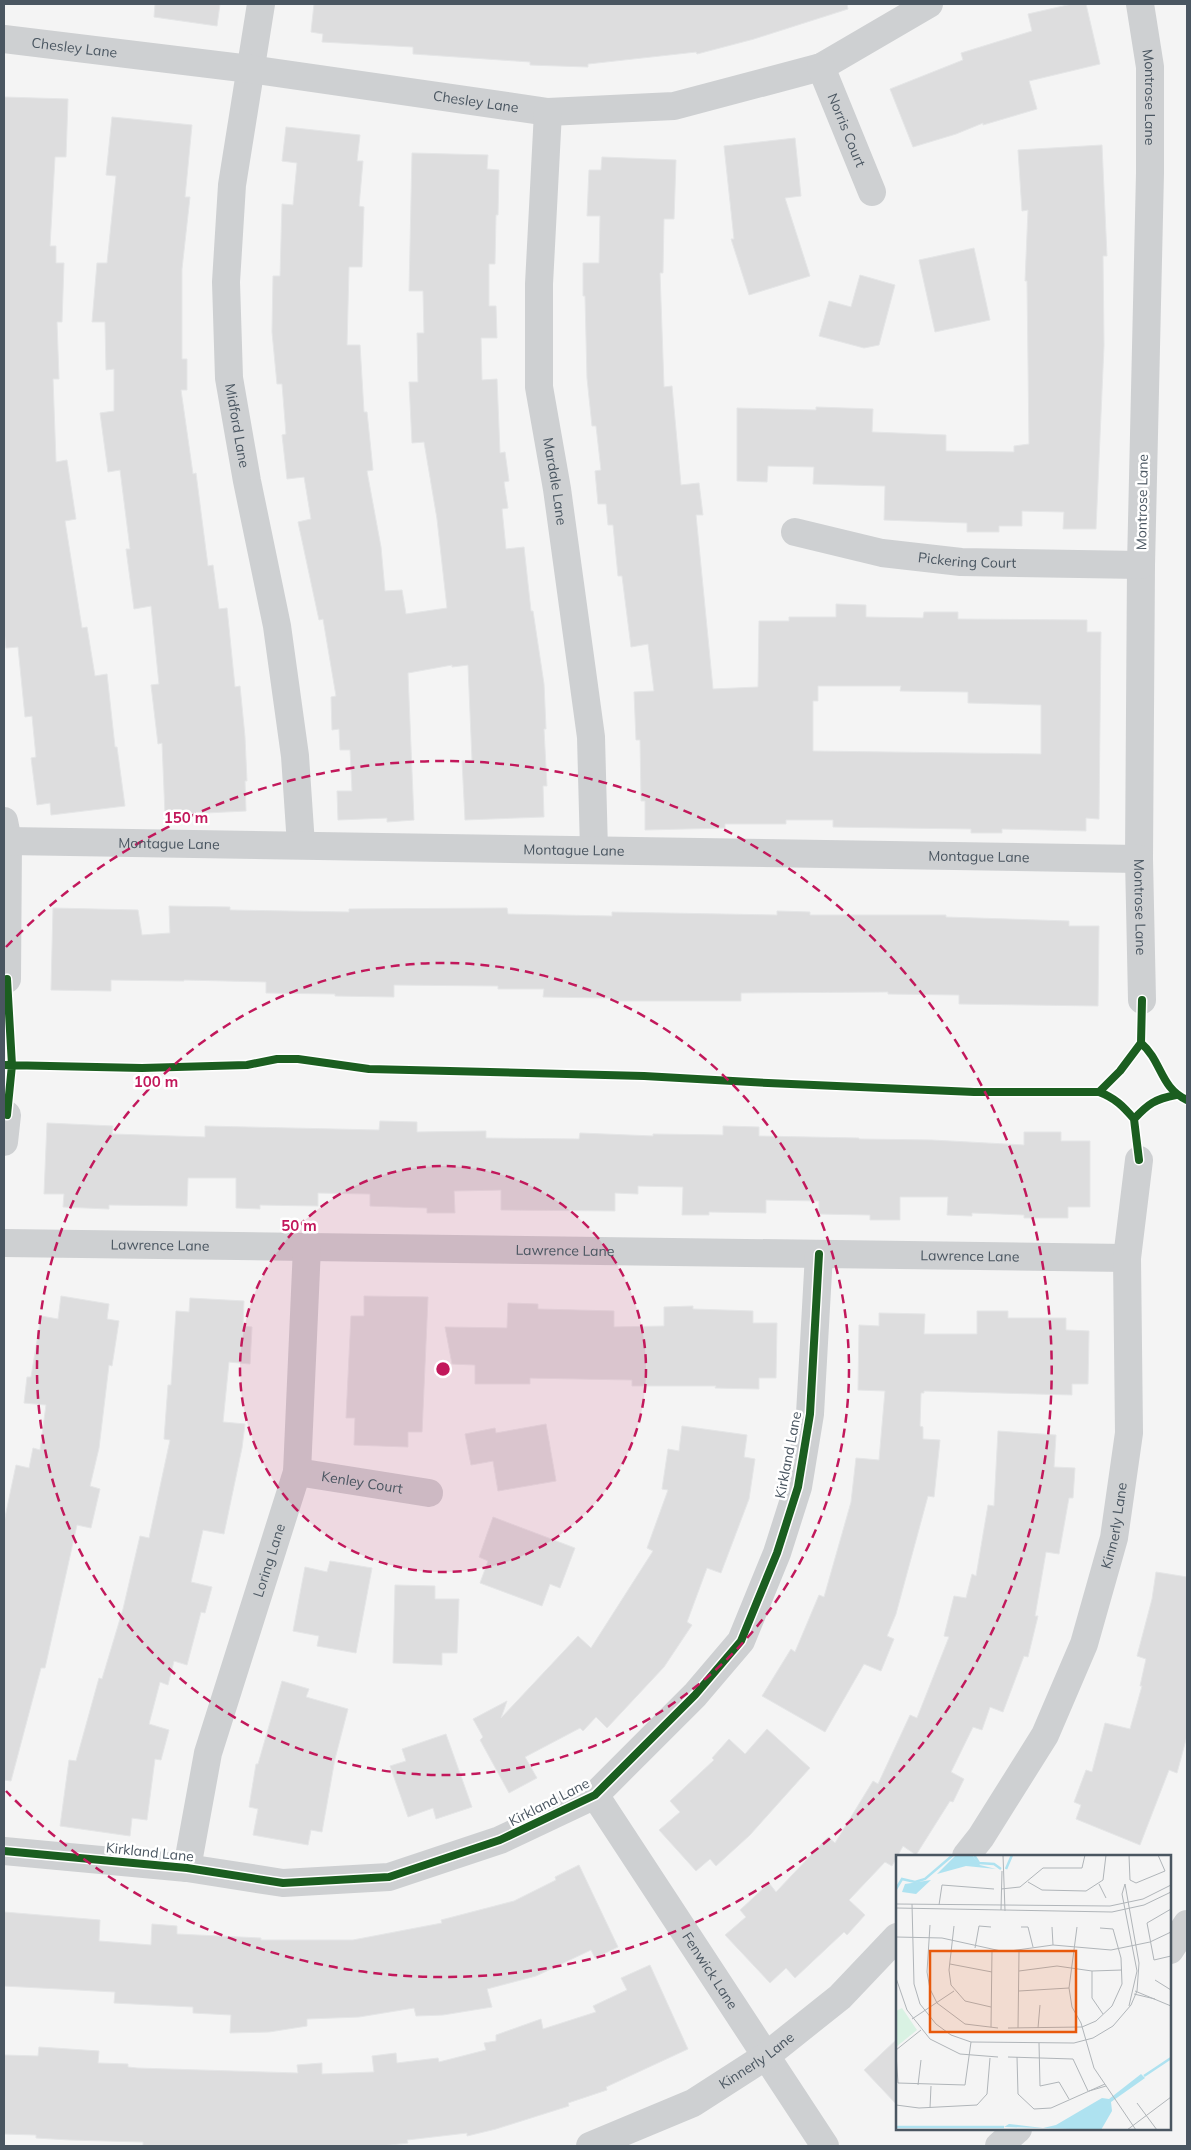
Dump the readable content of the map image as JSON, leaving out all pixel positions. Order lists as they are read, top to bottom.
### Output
{
  "streets": {
    "street": [
      "Chesley Lane",
      "Montrose Lane",
      "Norris Court",
      "Midford Lane",
      "Mardale Lane",
      "Pickering Court",
      "Montague Lane",
      "Lawrence Lane",
      "Kirkland Lane",
      "Kenley Court",
      "Kinnerly Lane",
      "Loring Lane",
      "Fenwick Lane"
    ]
  },
  "crossings": [
    ["Chesley Lane", "Norris Court"],
    ["Chesley Lane", "Midford Lane"],
    ["Chesley Lane", "Mardale Lane"],
    ["Montrose Lane", "Pickering Court"],
    ["Montrose Lane", "Montague Lane"],
    ["Midford Lane", "Montague Lane"],
    ["Mardale Lane", "Montague Lane"],
    ["Lawrence Lane", "Kirkland Lane"],
    ["Lawrence Lane", "Kinnerly Lane"],
    ["Lawrence Lane", "Loring Lane"],
    ["Kirkland Lane", "Loring Lane"],
    ["Kirkland Lane", "Fenwick Lane"],
    ["Kenley Court", "Loring Lane"],
    ["Kinnerly Lane", "Fenwick Lane"]
  ],
  "rings": ["150 m", "100 m", "50 m"]
}
